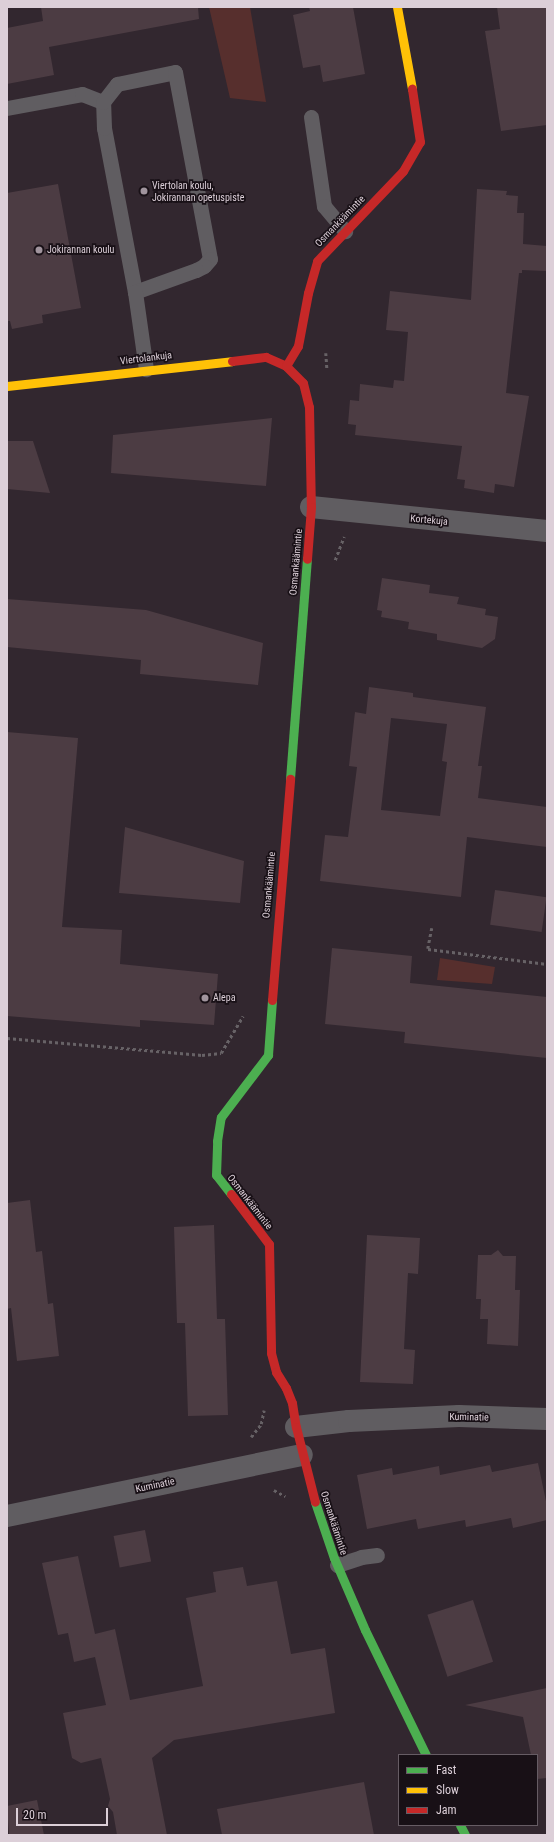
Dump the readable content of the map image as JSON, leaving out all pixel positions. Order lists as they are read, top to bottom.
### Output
{
  "streets": {
    "street": [
      "Osmankäämintie",
      "Viertolankuja",
      "Kortekuja",
      "Kuminatie"
    ]
  },
  "crossings": [
    ["Osmankäämintie", "Viertolankuja"],
    ["Osmankäämintie", "Kortekuja"],
    ["Osmankäämintie", "Kuminatie"]
  ],
  "places": ["Viertolan koulu, Jokirannan opetuspiste", "Jokirannan koulu", "Alepa"],
  "legend": ["Fast", "Slow", "Jam"],
  "scale_bar": "20 m"
}
